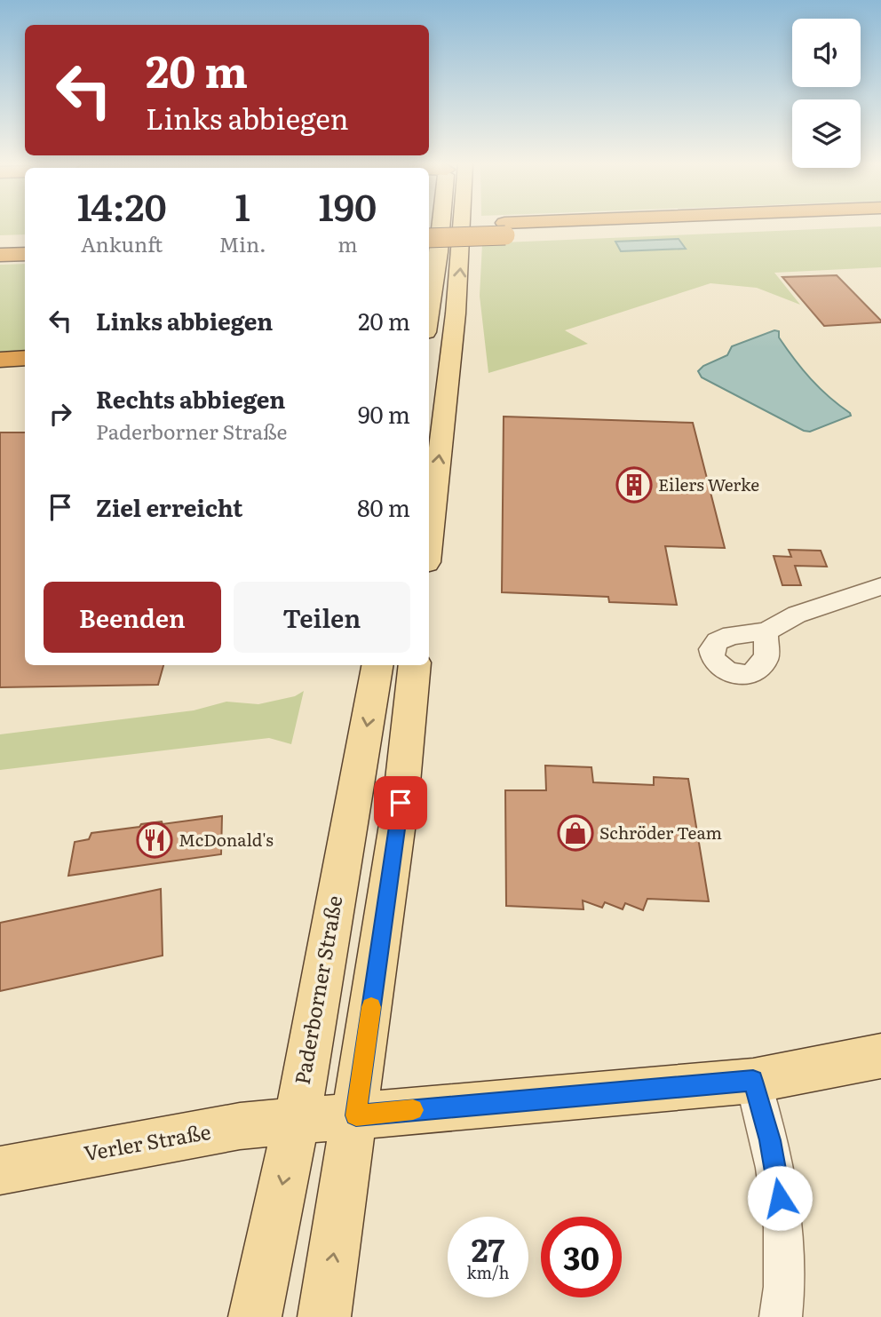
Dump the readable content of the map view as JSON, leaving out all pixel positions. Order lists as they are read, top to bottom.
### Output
{
  "streets": {
    "main road": ["Paderborner Straße", "Verler Straße"]
  },
  "crossings": [
    ["Paderborner Straße", "Verler Straße"]
  ],
  "places": {
    "building": ["Eilers Werke"],
    "shop": ["Schröder Team"],
    "restaurant": ["McDonald's"]
  },
  "page": {
    "turn": ["20 m", "Links abbiegen"],
    "eta": [
      "14:20",
      "Ankunft",
      "1",
      "Min.",
      "190",
      "m"
    ],
    "list": [
      {
        "name": "Links abbiegen",
        "value": "20 m"
      },
      {
        "name": "Rechts abbiegen",
        "note": "Paderborner Straße",
        "value": "90 m"
      },
      {
        "name": "Ziel erreicht",
        "value": "80 m"
      }
    ],
    "buttons": ["Beenden", "Teilen"],
    "speed": "27 km/h",
    "limit": "30"
  }
}
